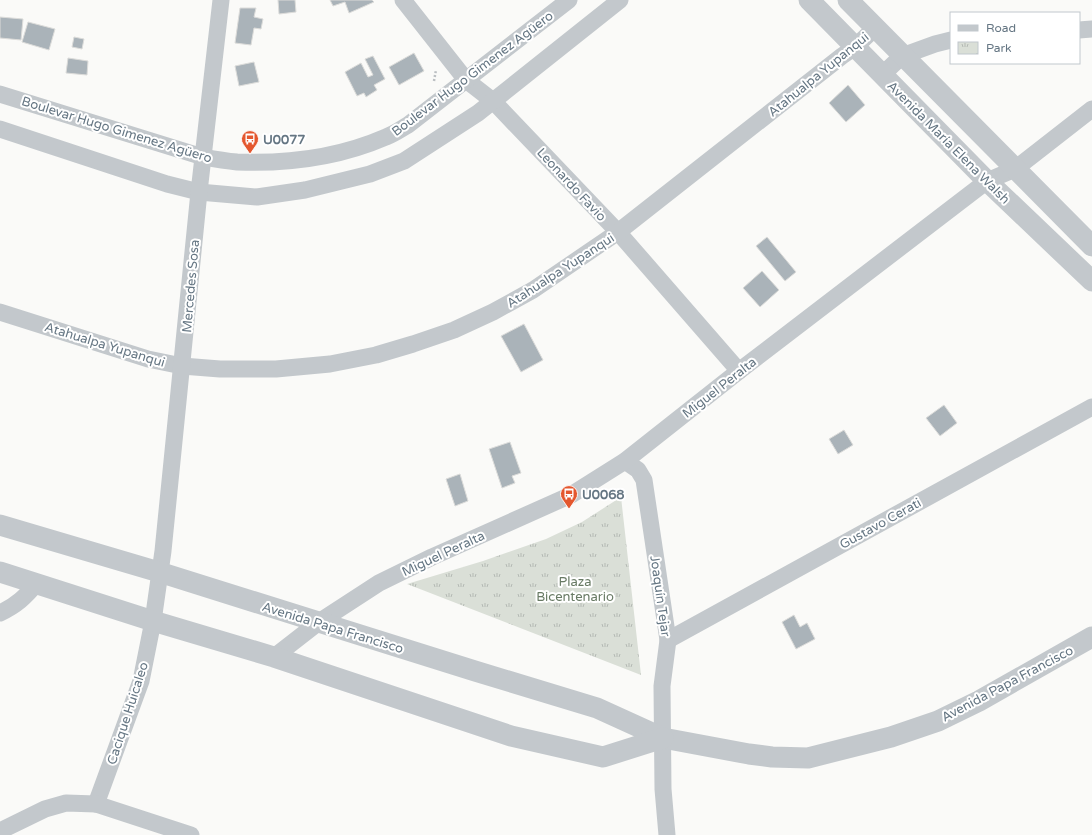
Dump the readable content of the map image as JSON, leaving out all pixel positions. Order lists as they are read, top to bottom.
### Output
{
  "streets": {
    "street": [
      "Boulevar Hugo Gimenez Agüero",
      "Atahualpa Yupanqui",
      "Avenida María Elena Walsh",
      "Leonardo Favio",
      "Mercedes Sosa",
      "Miguel Peralta",
      "Gustavo Cerati",
      "Joaquín Tejar",
      "Avenida Papa Francisco",
      "Cacique Huicaleo"
    ]
  },
  "crossings": [
    ["Boulevar Hugo Gimenez Agüero", "Leonardo Favio"],
    ["Boulevar Hugo Gimenez Agüero", "Mercedes Sosa"],
    ["Atahualpa Yupanqui", "Avenida María Elena Walsh"],
    ["Atahualpa Yupanqui", "Leonardo Favio"],
    ["Atahualpa Yupanqui", "Mercedes Sosa"],
    ["Avenida María Elena Walsh", "Miguel Peralta"],
    ["Leonardo Favio", "Miguel Peralta"],
    ["Mercedes Sosa", "Avenida Papa Francisco"],
    ["Mercedes Sosa", "Cacique Huicaleo"],
    ["Miguel Peralta", "Joaquín Tejar"],
    ["Miguel Peralta", "Avenida Papa Francisco"],
    ["Gustavo Cerati", "Joaquín Tejar"],
    ["Joaquín Tejar", "Avenida Papa Francisco"],
    ["Avenida Papa Francisco", "Cacique Huicaleo"]
  ],
  "parks": ["Plaza Bicentenario"],
  "places": {
    "bus stop": ["U0077", "U0068"]
  },
  "legend": ["Road", "Park"]
}
